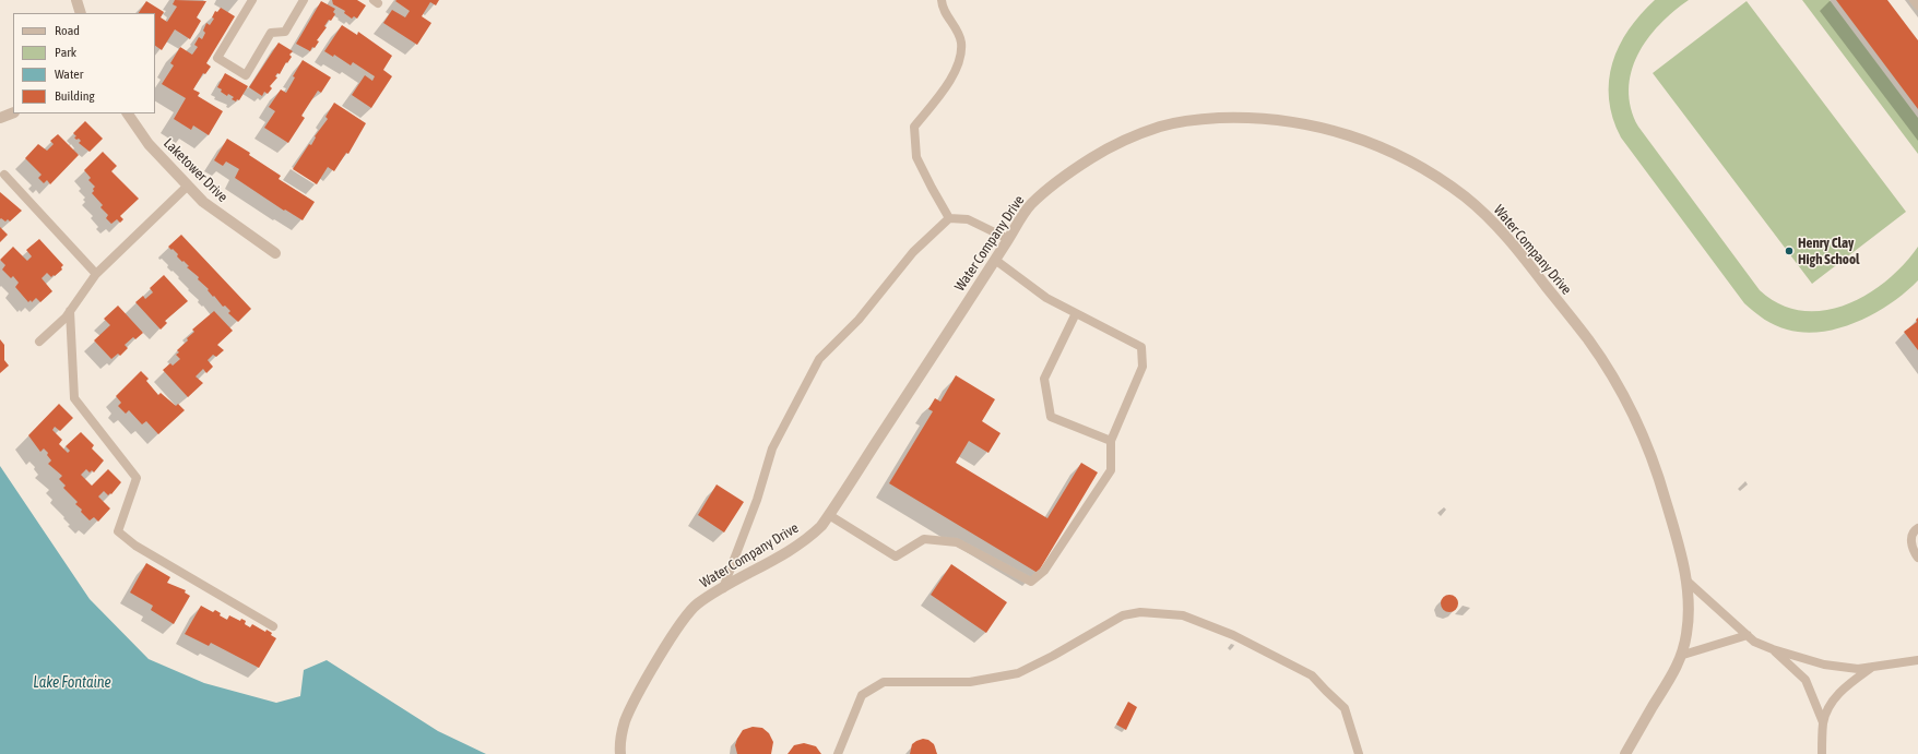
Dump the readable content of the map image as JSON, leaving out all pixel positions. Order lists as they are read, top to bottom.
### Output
{
  "streets": {
    "street": ["Laketower Drive", "Water Company Drive"]
  },
  "water": ["Lake Fontaine"],
  "places": ["Henry Clay High School"],
  "legend": [
    "Road",
    "Park",
    "Water",
    "Building"
  ]
}
